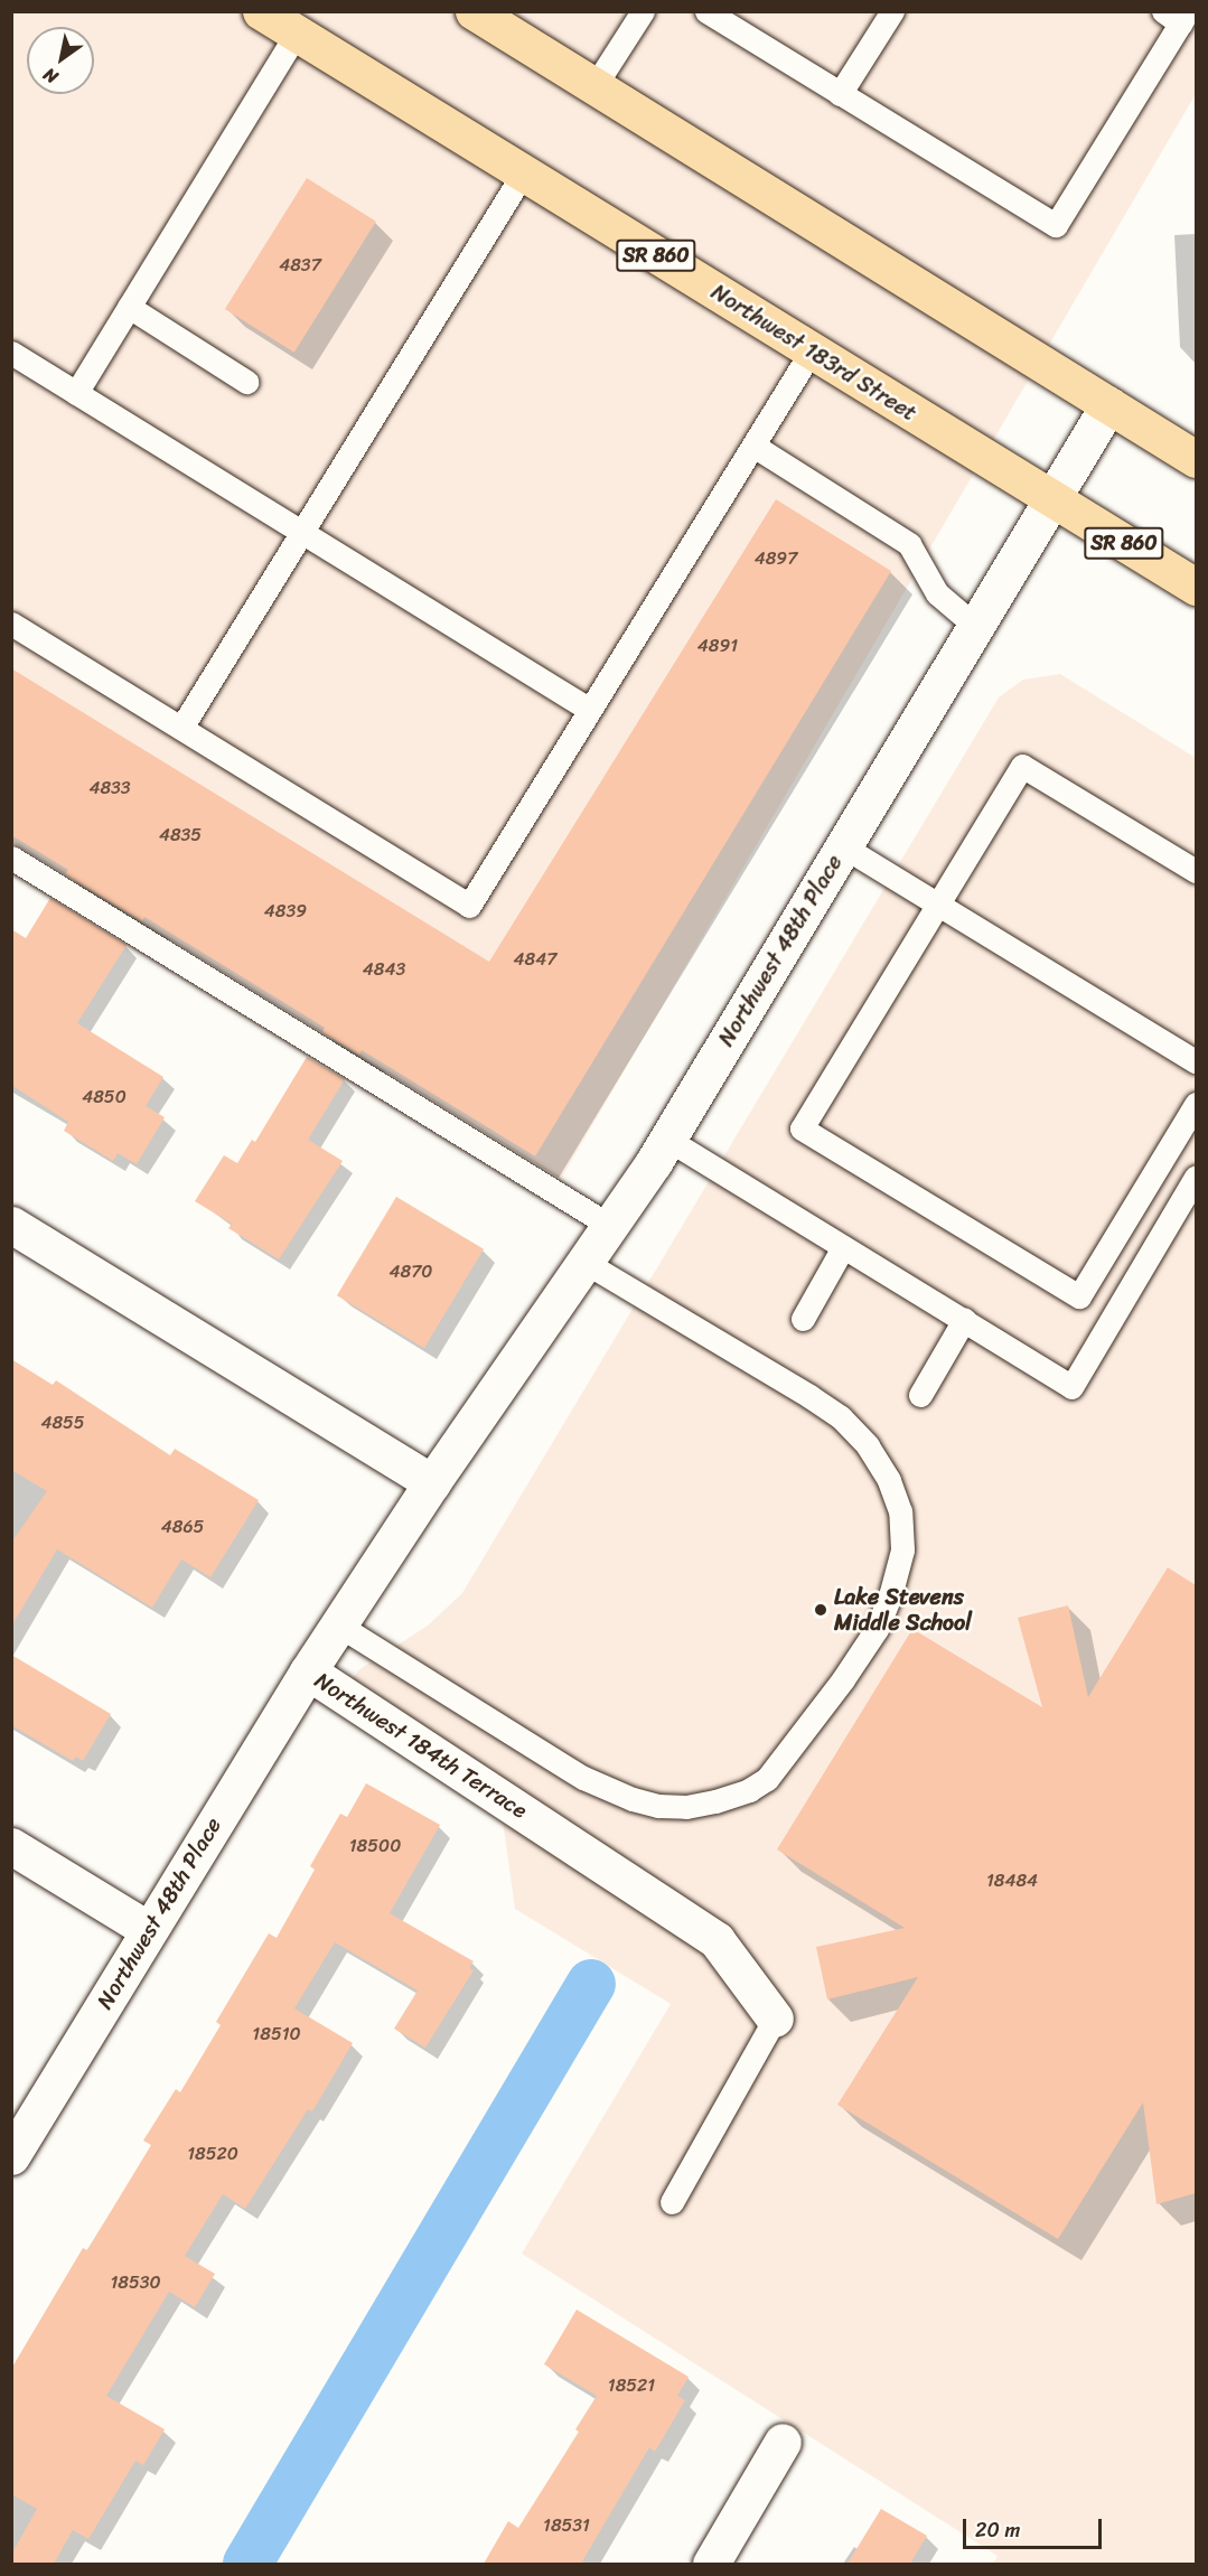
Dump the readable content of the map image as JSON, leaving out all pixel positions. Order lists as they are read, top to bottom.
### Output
{
  "streets": {
    "main road": ["SR 860", "Northwest 183rd Street"],
    "street": ["Northwest 48th Place", "Northwest 184th Terrace"]
  },
  "crossings": [
    ["Northwest 183rd Street", "Northwest 48th Place"],
    ["Northwest 48th Place", "Northwest 184th Terrace"]
  ],
  "places": ["Lake Stevens Middle School"],
  "house_numbers": [
    "4837",
    "4897",
    "4891",
    "4833",
    "4835",
    "4839",
    "4847",
    "4843",
    "4850",
    "4870",
    "4855",
    "4865",
    "18500",
    "18484",
    "18510",
    "18520",
    "18530",
    "18521",
    "18531"
  ],
  "scale_bar": "20 m",
  "north": "bottom left"
}
